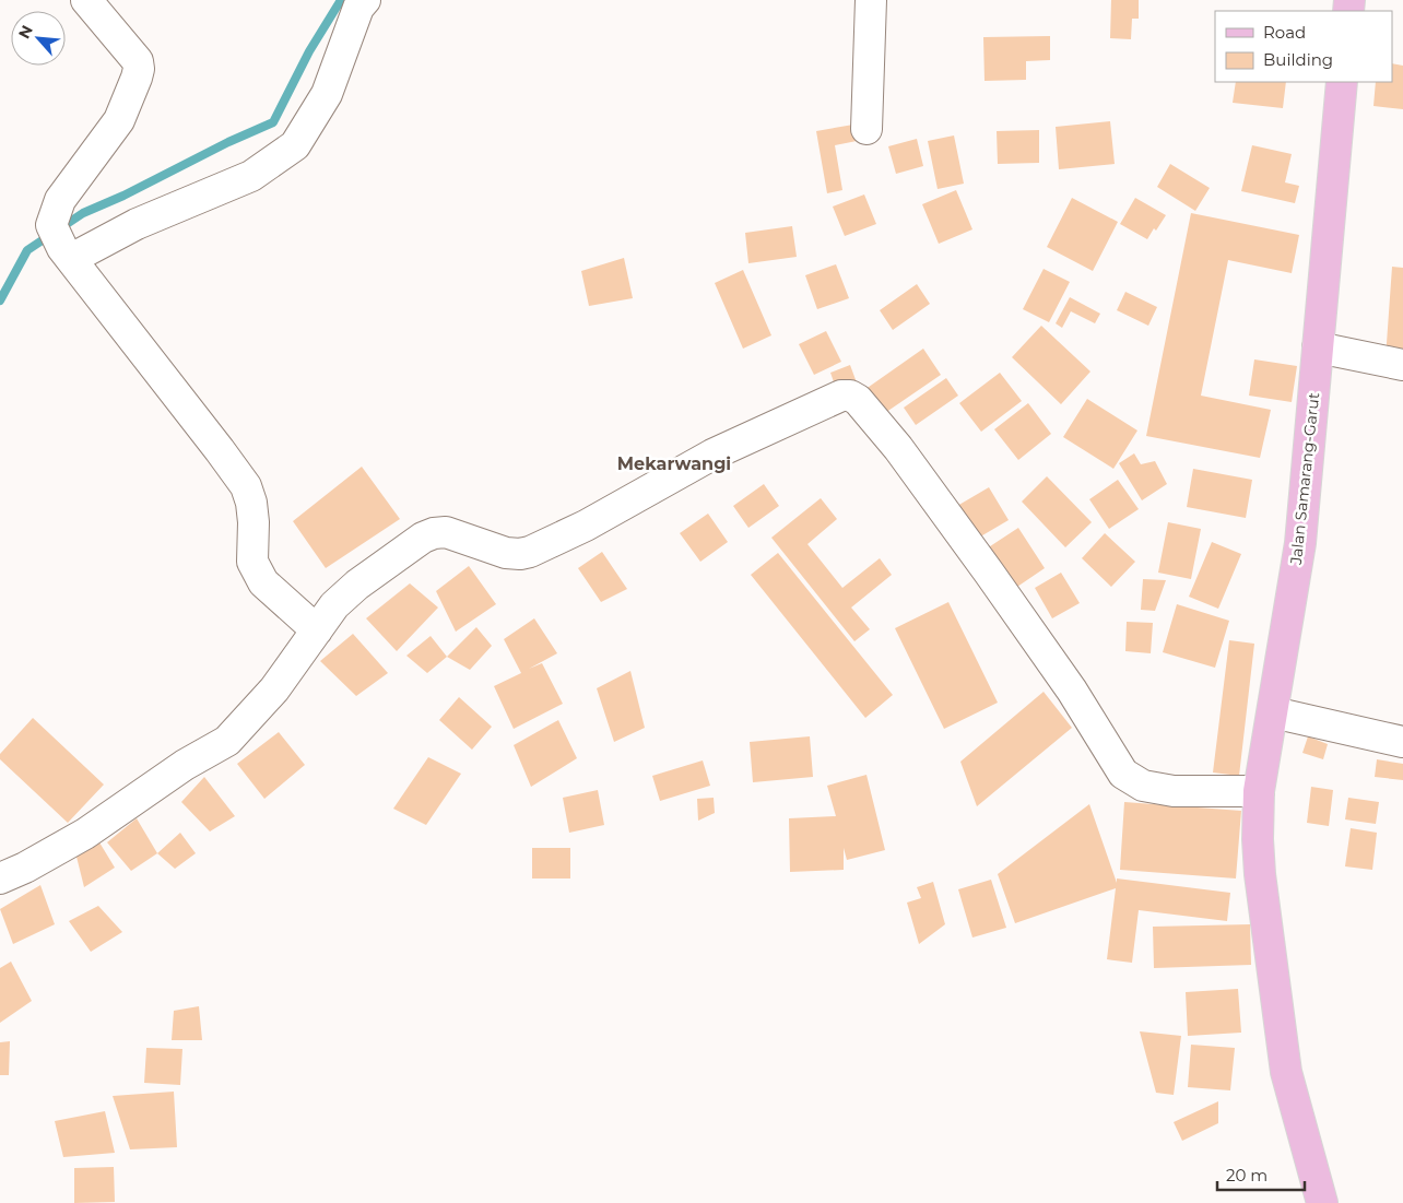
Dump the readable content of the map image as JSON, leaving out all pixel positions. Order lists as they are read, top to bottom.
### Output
{
  "streets": {
    "main road": ["Jalan Samarang-Garut"]
  },
  "districts": ["Mekarwangi"],
  "legend": ["Road", "Building"],
  "scale_bar": "20 m",
  "north": "top left"
}
